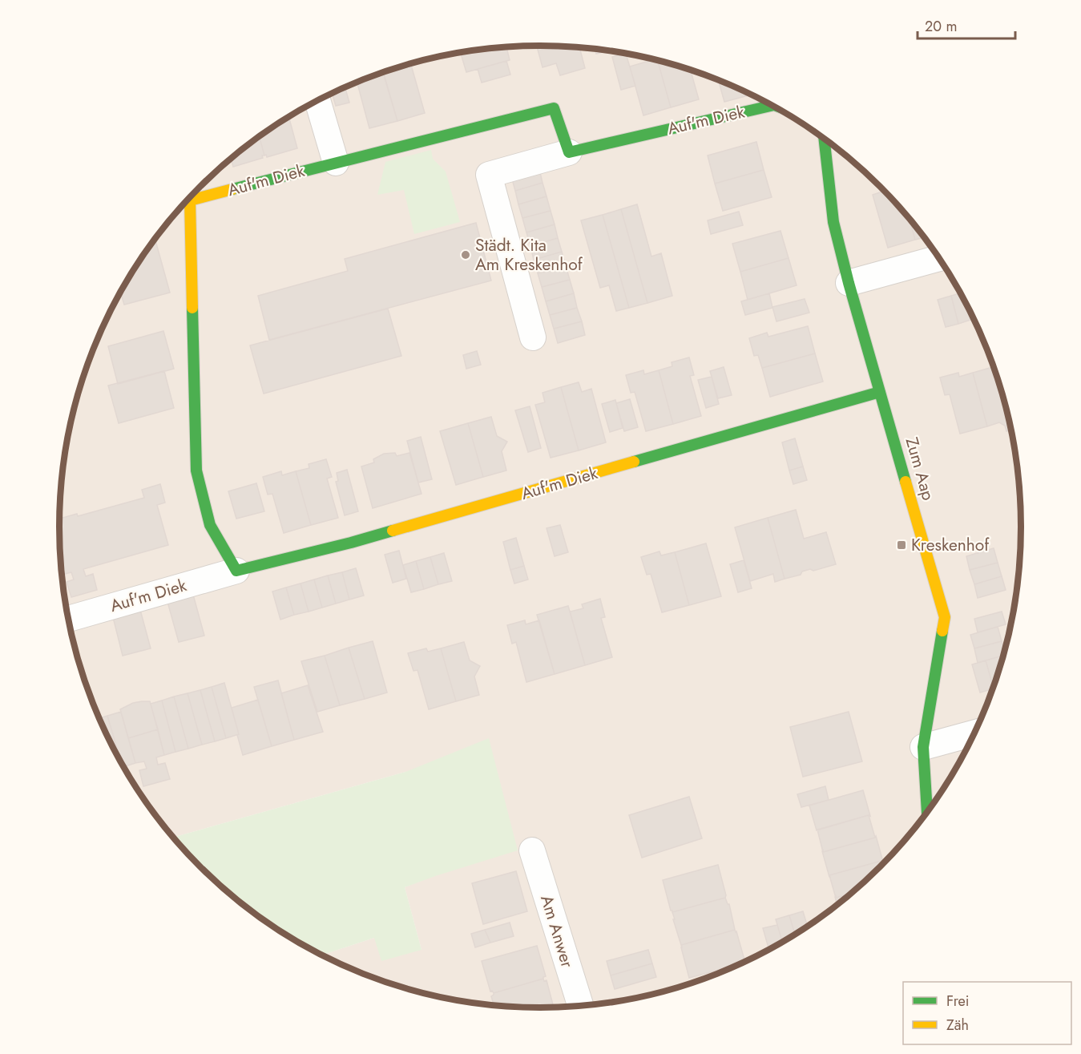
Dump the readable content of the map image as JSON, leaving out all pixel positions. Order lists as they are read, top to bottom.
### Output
{
  "streets": {
    "street": ["Auf'm Diek", "Zum Aap", "Am Anwer"]
  },
  "crossings": [
    ["Auf'm Diek", "Zum Aap"]
  ],
  "places": {
    "other": ["Städt. Kita Am Kreskenhof"],
    "transit": ["Kreskenhof"]
  },
  "legend": ["Frei", "Zäh"],
  "scale_bar": "20 m"
}
